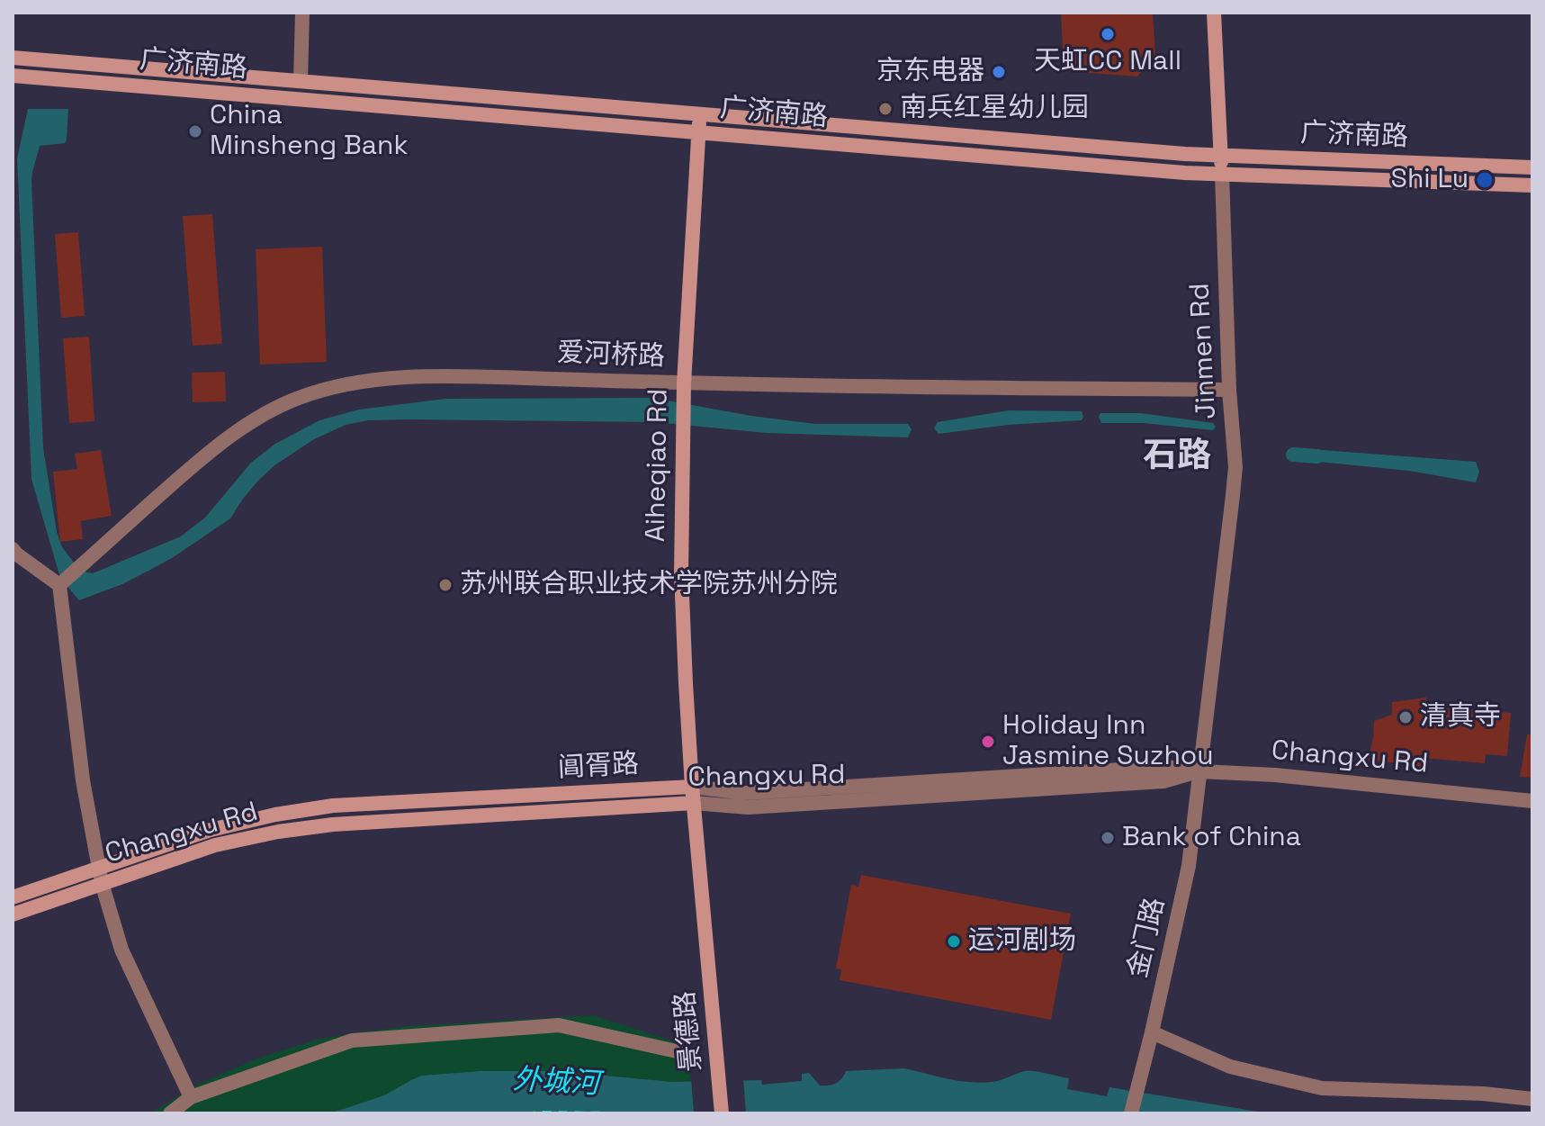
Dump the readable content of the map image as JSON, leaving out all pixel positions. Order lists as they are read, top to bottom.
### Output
{
  "streets": {
    "main road": [
      "广济南路",
      "Jinmen Rd",
      "Aiheqiao Rd",
      "Changxu Rd",
      "阊胥路",
      "景德路"
    ],
    "street": ["爱河桥路", "金门路"]
  },
  "crossings": [
    ["广济南路", "Jinmen Rd"],
    ["广济南路", "Aiheqiao Rd"],
    ["Jinmen Rd", "爱河桥路"],
    ["Jinmen Rd", "Changxu Rd"],
    ["Jinmen Rd", "阊胥路"],
    ["Jinmen Rd", "金门路"],
    ["爱河桥路", "Aiheqiao Rd"],
    ["Aiheqiao Rd", "Changxu Rd"],
    ["Aiheqiao Rd", "阊胥路"],
    ["Aiheqiao Rd", "景德路"],
    ["Changxu Rd", "阊胥路"],
    ["Changxu Rd", "金门路"],
    ["阊胥路", "金门路"]
  ],
  "districts": ["石路"],
  "water": ["外城河"],
  "places": [
    "天虹CC Mall",
    "京东电器",
    "南兵红星幼儿园",
    "China Minsheng Bank",
    "Shi Lu",
    "苏州联合职业技术学院苏州分院",
    "清真寺",
    "Holiday Inn Jasmine Suzhou",
    "Bank of China",
    "运河剧场"
  ]
}
